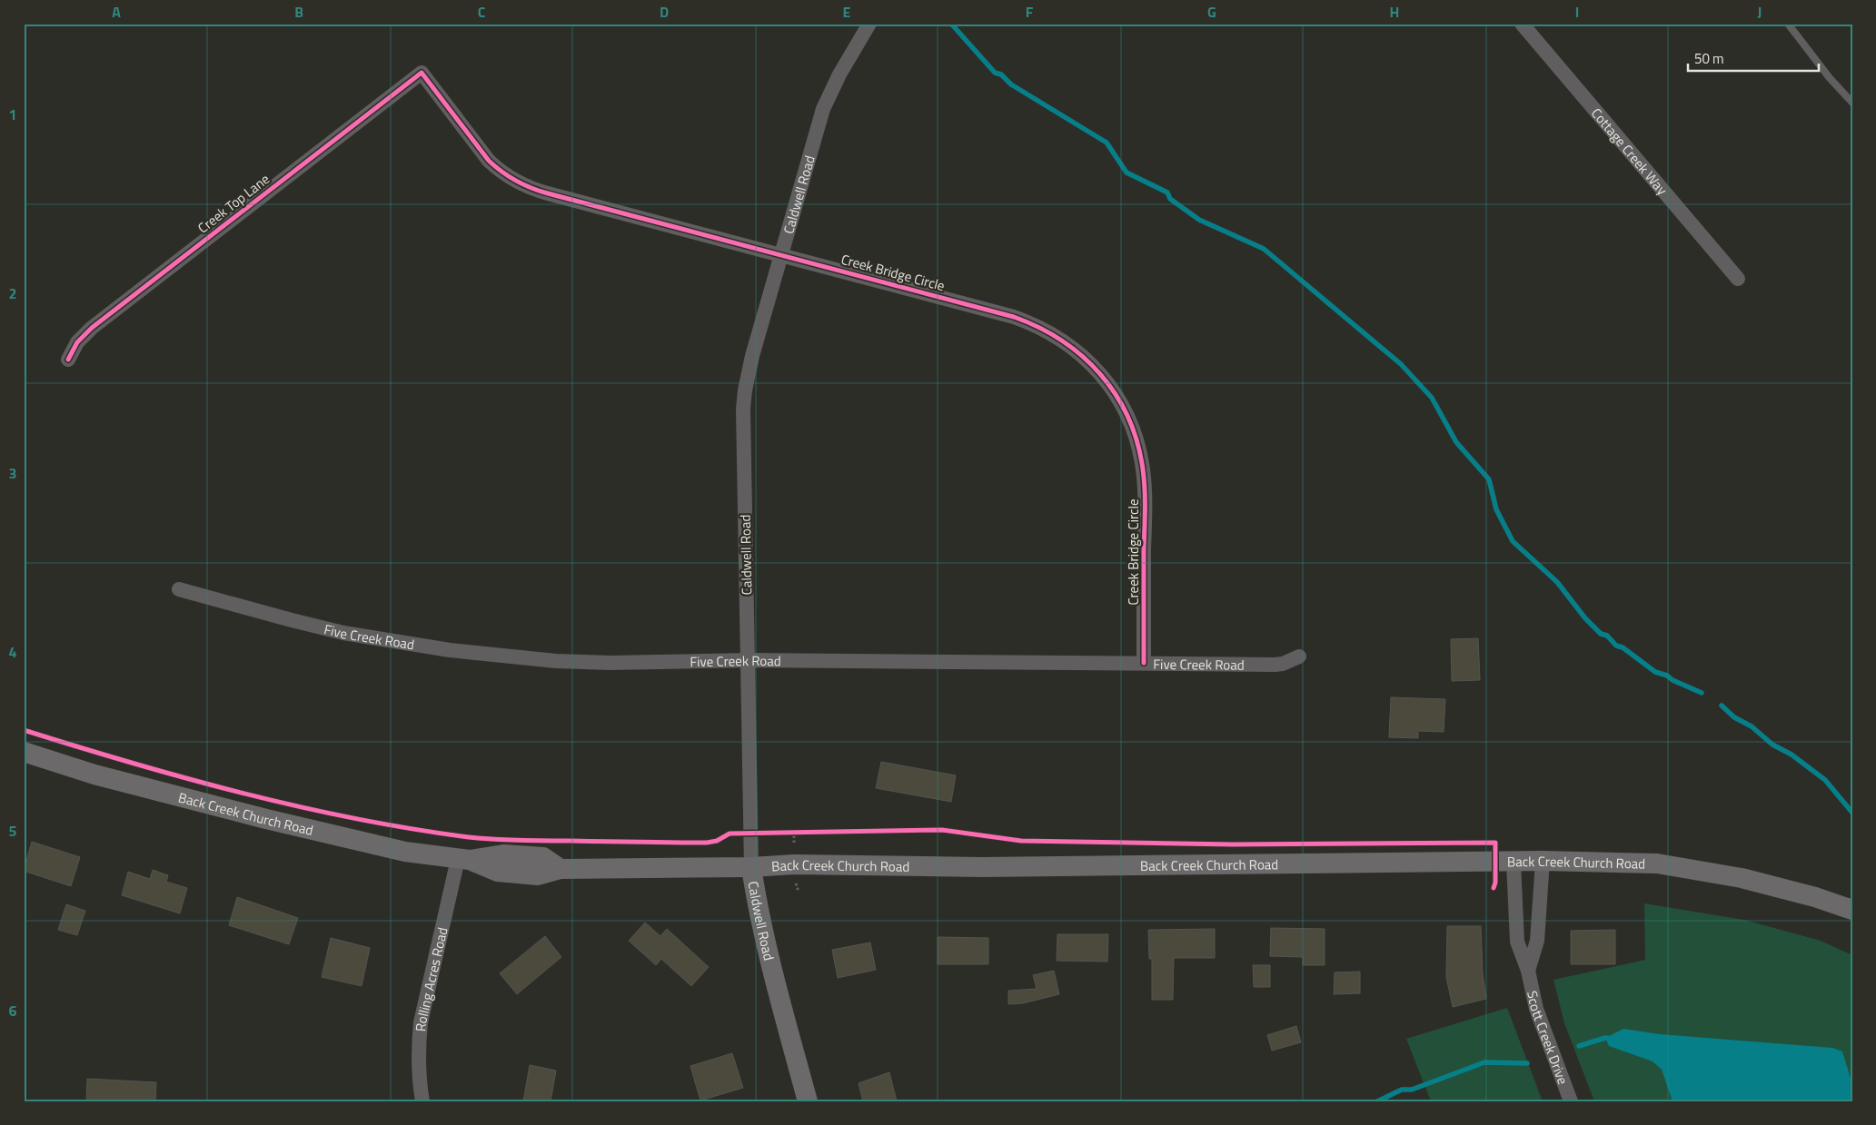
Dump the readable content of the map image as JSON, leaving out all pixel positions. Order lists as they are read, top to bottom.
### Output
{
  "streets": {
    "street": [
      "Cottage Creek Way",
      "Caldwell Road",
      "Creek Top Lane",
      "Creek Bridge Circle",
      "Five Creek Road",
      "Back Creek Church Road",
      "Rolling Acres Road",
      "Scott Creek Drive"
    ]
  },
  "crossings": [
    ["Caldwell Road", "Creek Bridge Circle"],
    ["Caldwell Road", "Five Creek Road"],
    ["Caldwell Road", "Back Creek Church Road"],
    ["Creek Top Lane", "Creek Bridge Circle"],
    ["Creek Bridge Circle", "Five Creek Road"],
    ["Back Creek Church Road", "Rolling Acres Road"],
    ["Back Creek Church Road", "Scott Creek Drive"]
  ],
  "scale_bar": "50 m",
  "grid": {
    "columns": [
      "A",
      "B",
      "C",
      "D",
      "E",
      "F",
      "G",
      "H",
      "I",
      "J"
    ],
    "rows": [
      "1",
      "2",
      "3",
      "4",
      "5",
      "6"
    ]
  }
}
